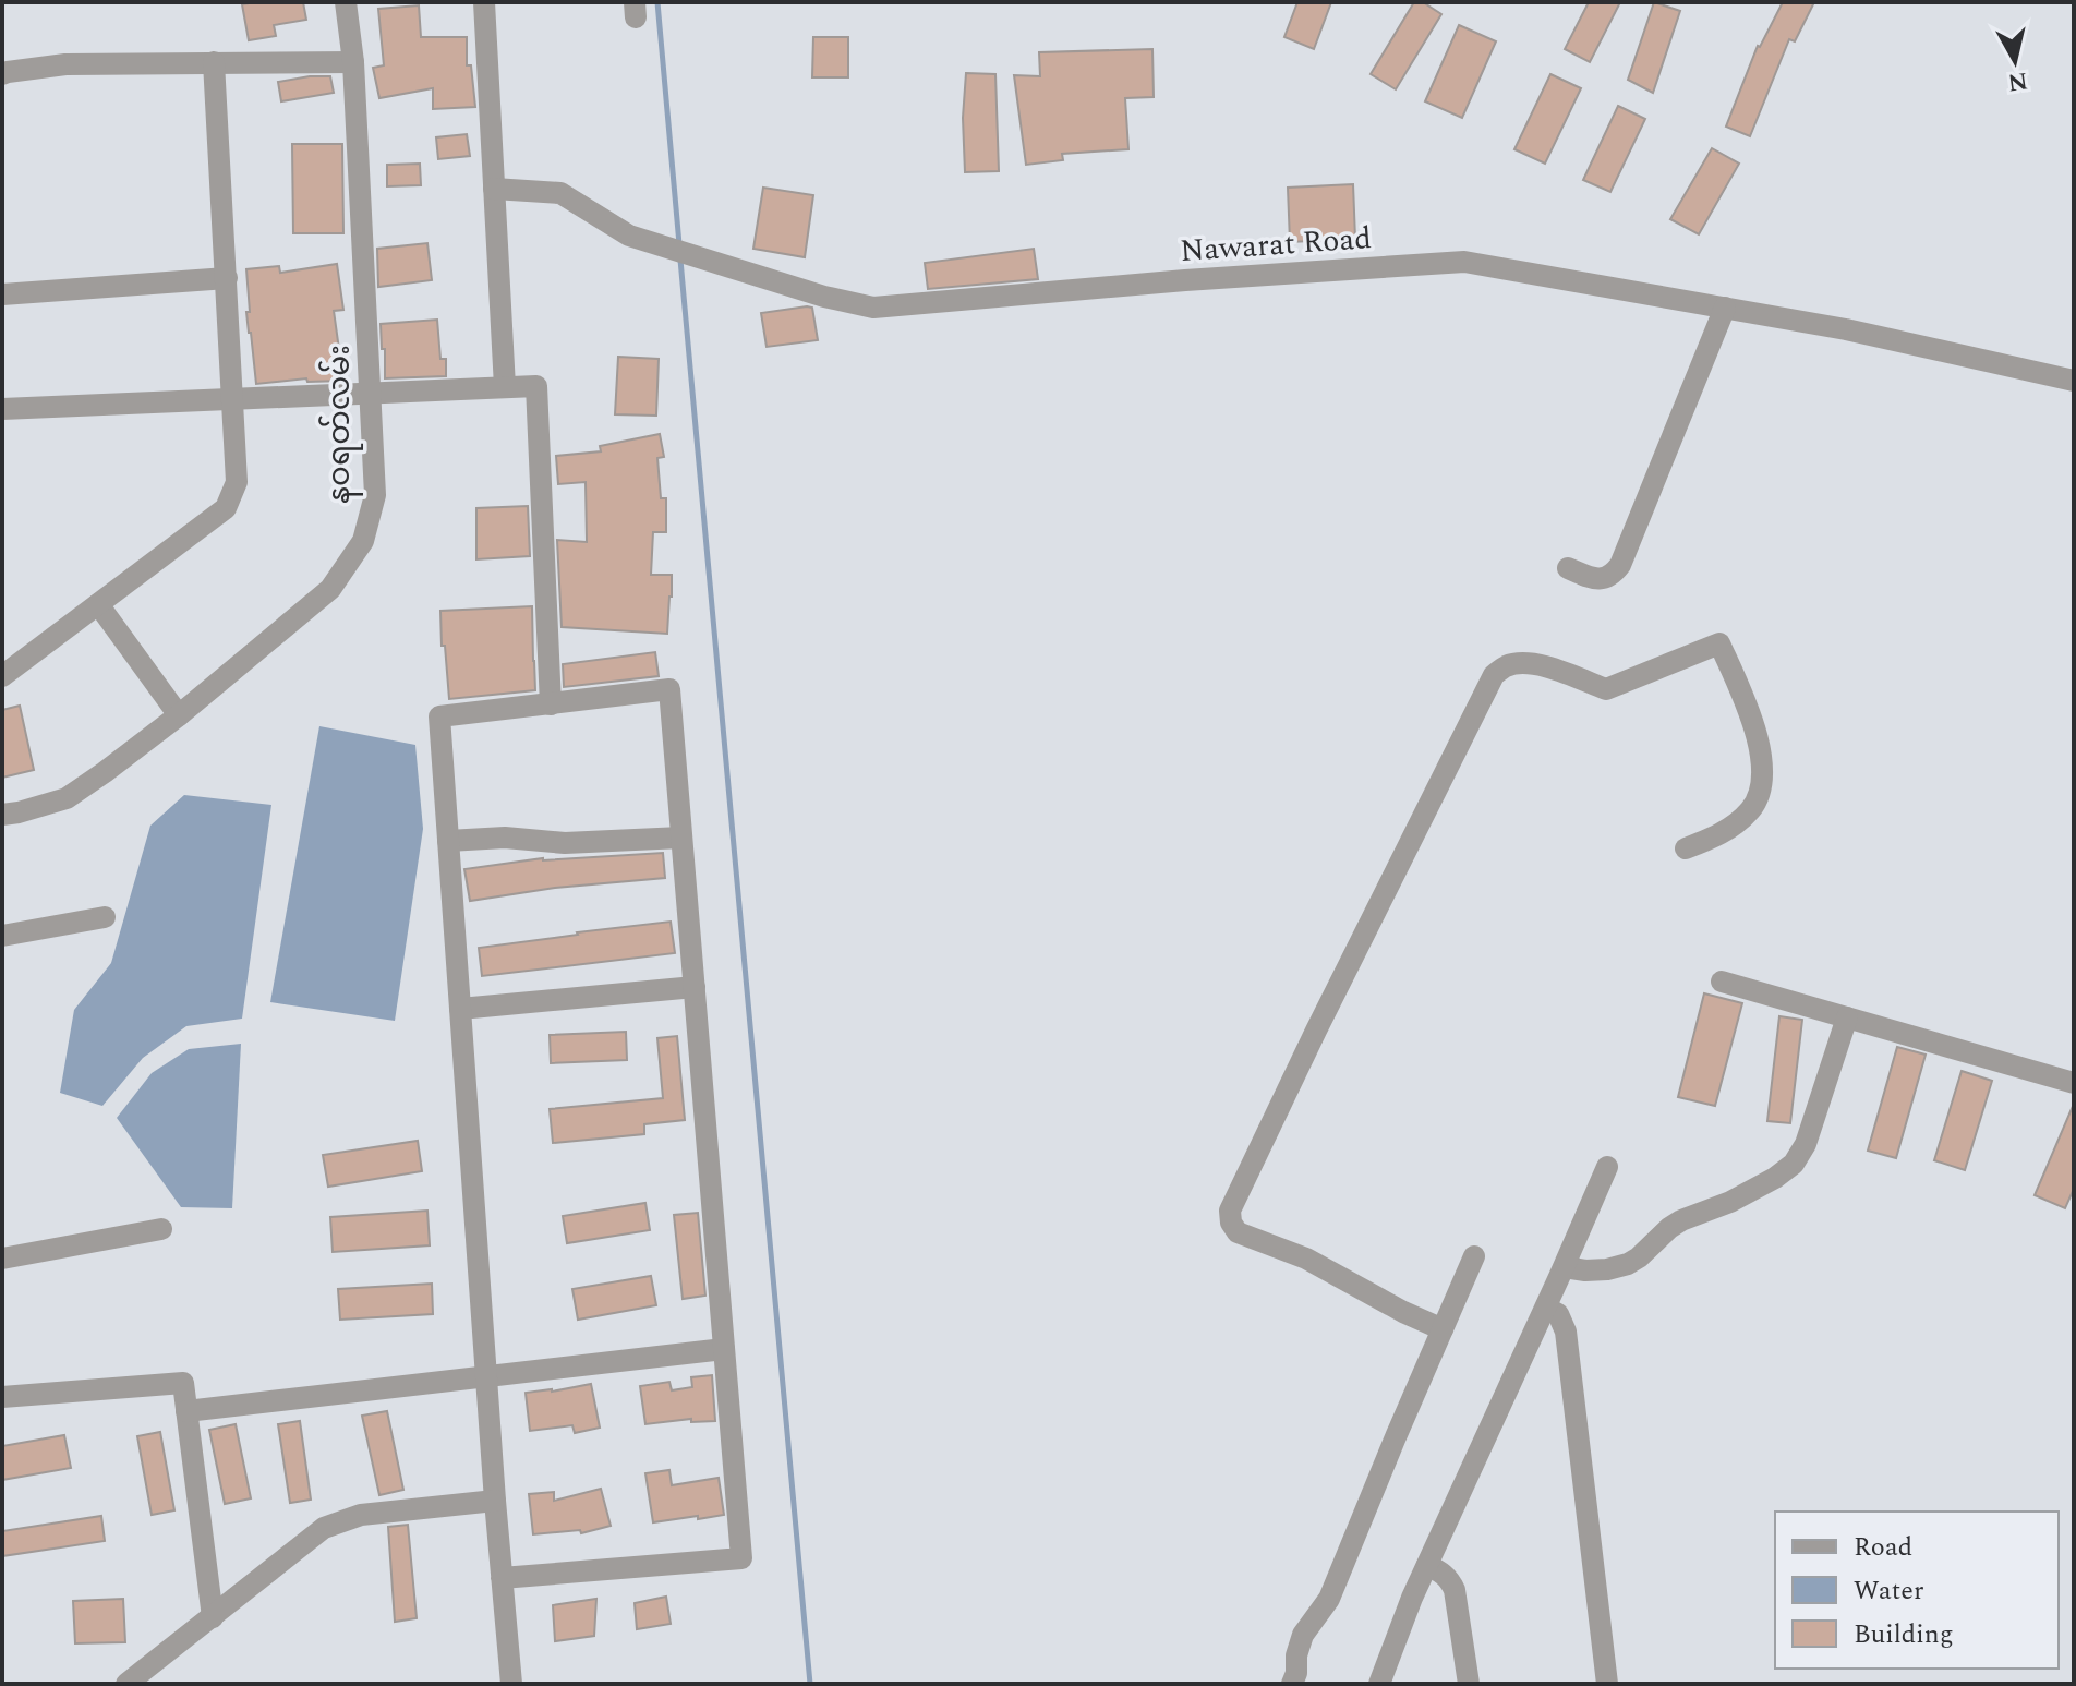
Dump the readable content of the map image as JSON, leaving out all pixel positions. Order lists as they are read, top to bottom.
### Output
{
  "streets": {
    "street": ["Nawarat Road", "နဝရတ်လမ်း"]
  },
  "legend": ["Road", "Water", "Building"],
  "north": "bottom"
}
